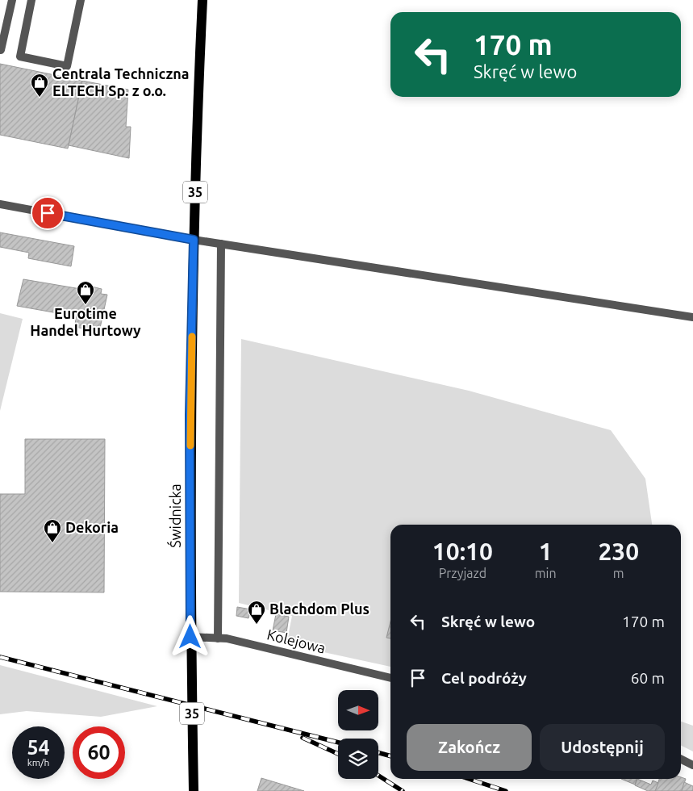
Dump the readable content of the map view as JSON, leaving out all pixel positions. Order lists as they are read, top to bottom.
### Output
{
  "streets": {
    "main road": ["35", "Świdnicka"],
    "street": ["Kolejowa"]
  },
  "crossings": [
    ["35", "Świdnicka"],
    ["Świdnicka", "Kolejowa"]
  ],
  "places": {
    "shop": [
      "Centrala Techniczna ELTECH Sp. z o.o.",
      "Eurotime Handel Hurtowy",
      "Dekoria",
      "Blachdom Plus"
    ]
  },
  "north": "right",
  "page": {
    "turn": ["170 m", "Skręć w lewo"],
    "eta": [
      "10:10",
      "Przyjazd",
      "1",
      "min",
      "230",
      "m"
    ],
    "list": [
      {
        "name": "Skręć w lewo",
        "value": "170 m"
      },
      {
        "name": "Cel podróży",
        "value": "60 m"
      }
    ],
    "buttons": ["Zakończ", "Udostępnij"],
    "speed": "54 km/h",
    "limit": "60"
  }
}
